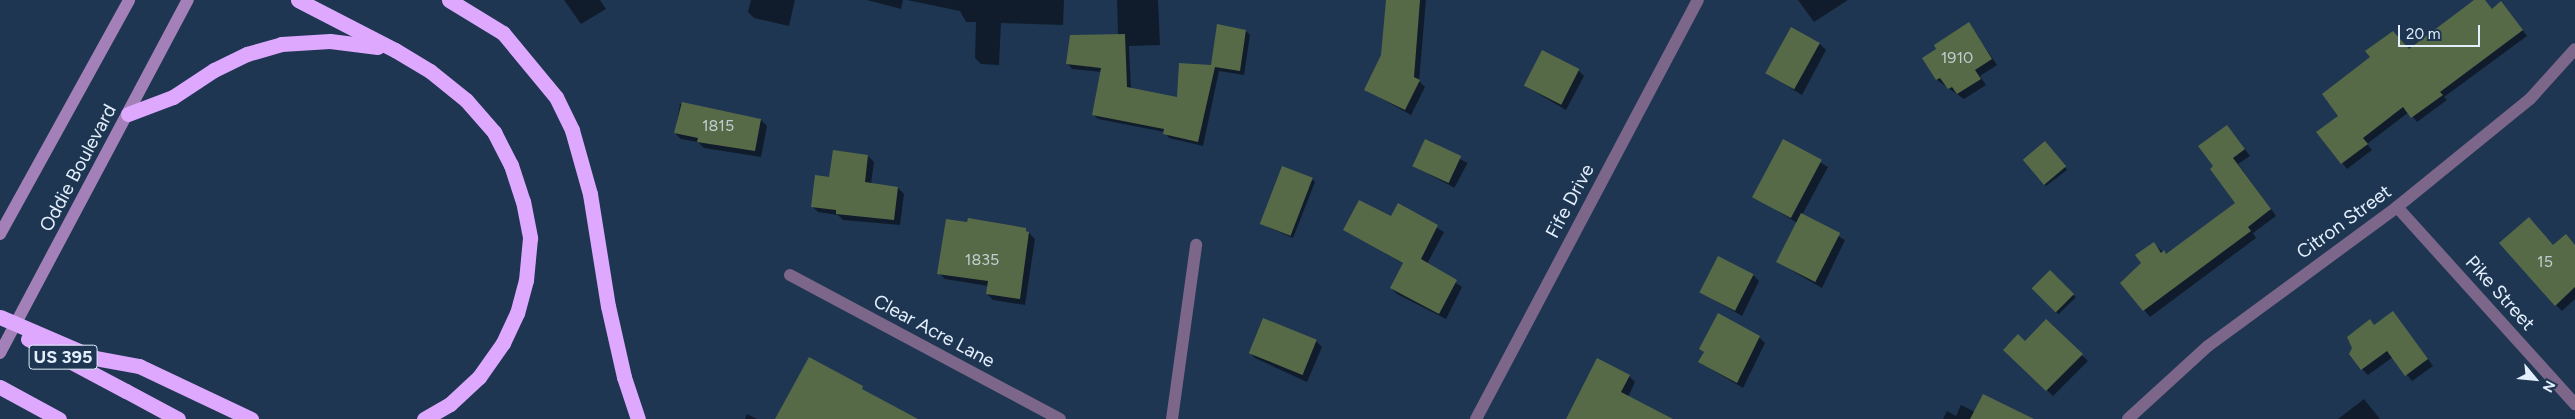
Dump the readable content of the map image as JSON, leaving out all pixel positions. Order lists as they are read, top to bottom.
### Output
{
  "streets": {
    "highway": ["US 395"],
    "main road": ["Oddie Boulevard"],
    "street": [
      "Fife Drive",
      "Citron Street",
      "Pike Street",
      "Clear Acre Lane"
    ]
  },
  "crossings": [
    ["Citron Street", "Pike Street"]
  ],
  "house_numbers": [
    "1910",
    "1815",
    "1835",
    "15"
  ],
  "scale_bar": "20 m",
  "north": "bottom right"
}
